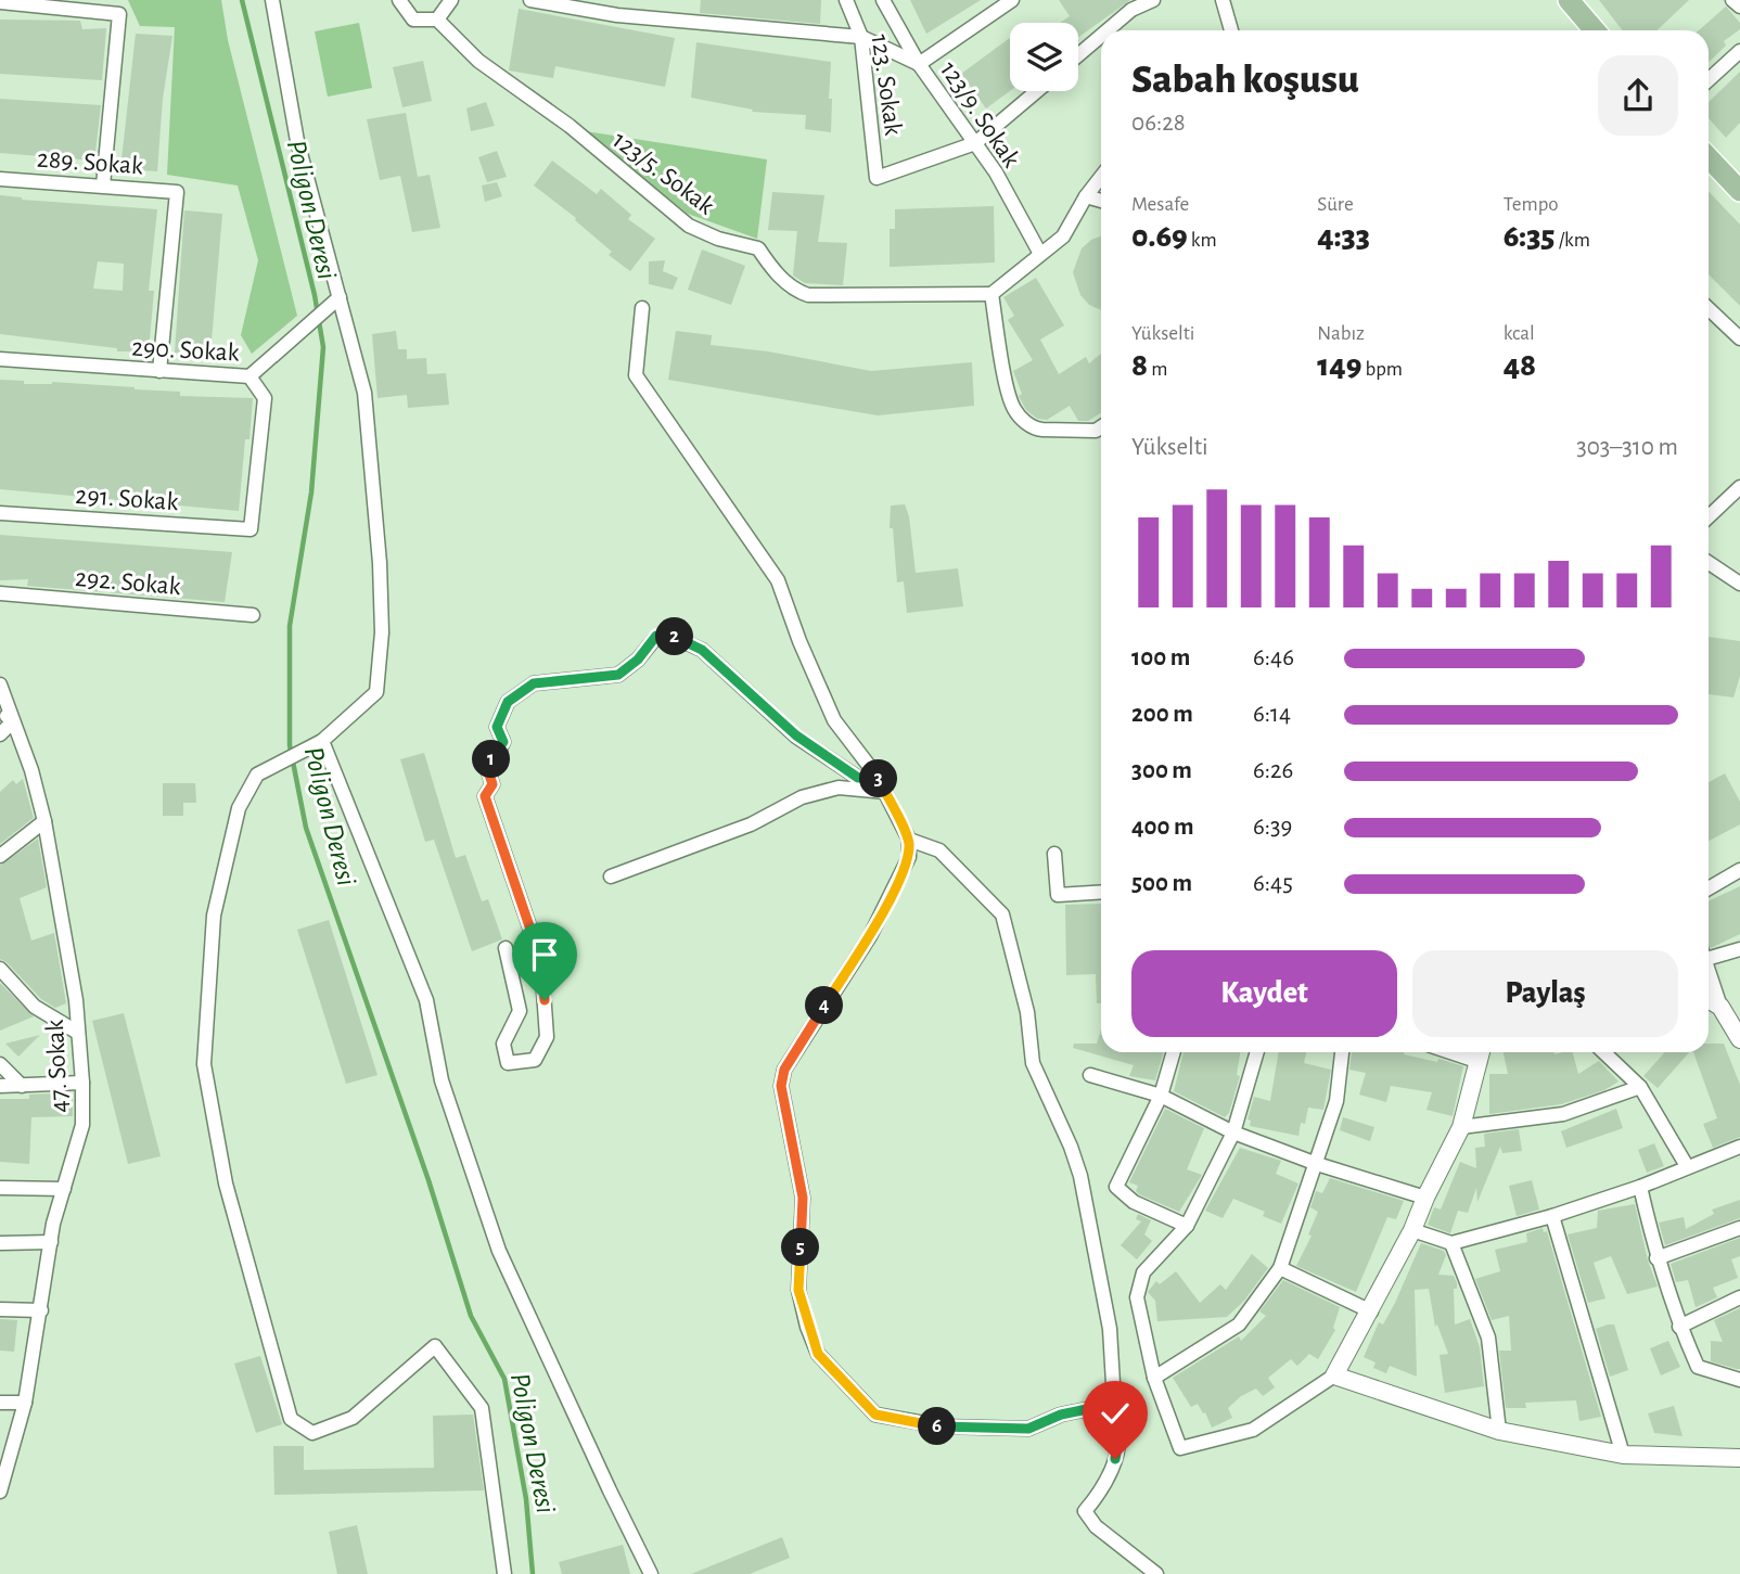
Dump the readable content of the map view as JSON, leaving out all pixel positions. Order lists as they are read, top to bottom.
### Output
{
  "streets": {
    "street": [
      "123. Sokak",
      "123/9. Sokak",
      "289. Sokak",
      "123/5. Sokak",
      "290. Sokak",
      "291. Sokak",
      "292. Sokak",
      "47. Sokak"
    ]
  },
  "crossings": [
    ["123. Sokak", "123/9. Sokak"],
    ["289. Sokak", "290. Sokak"],
    ["290. Sokak", "291. Sokak"]
  ],
  "water": ["Poligon Deresi"],
  "page": {
    "heading": ["Sabah koşusu", "06:28"],
    "stats": [
      ["Mesafe", "0.69 km"],
      ["Süre", "4:33"],
      ["Tempo", "6:35 /km"],
      ["Yükselti", "8 m"],
      ["Nabız", "149 bpm"],
      ["kcal", "48"]
    ],
    "chart": ["Yükselti", "303–310 m"],
    "pins": [
      "2",
      "1",
      "3",
      "4",
      "5",
      "6"
    ],
    "list": [
      {
        "name": "100 m",
        "note": "6:46"
      },
      {
        "name": "200 m",
        "note": "6:14"
      },
      {
        "name": "300 m",
        "note": "6:26"
      },
      {
        "name": "400 m",
        "note": "6:39"
      },
      {
        "name": "500 m",
        "note": "6:45"
      }
    ],
    "buttons": ["Kaydet", "Paylaş"]
  }
}
